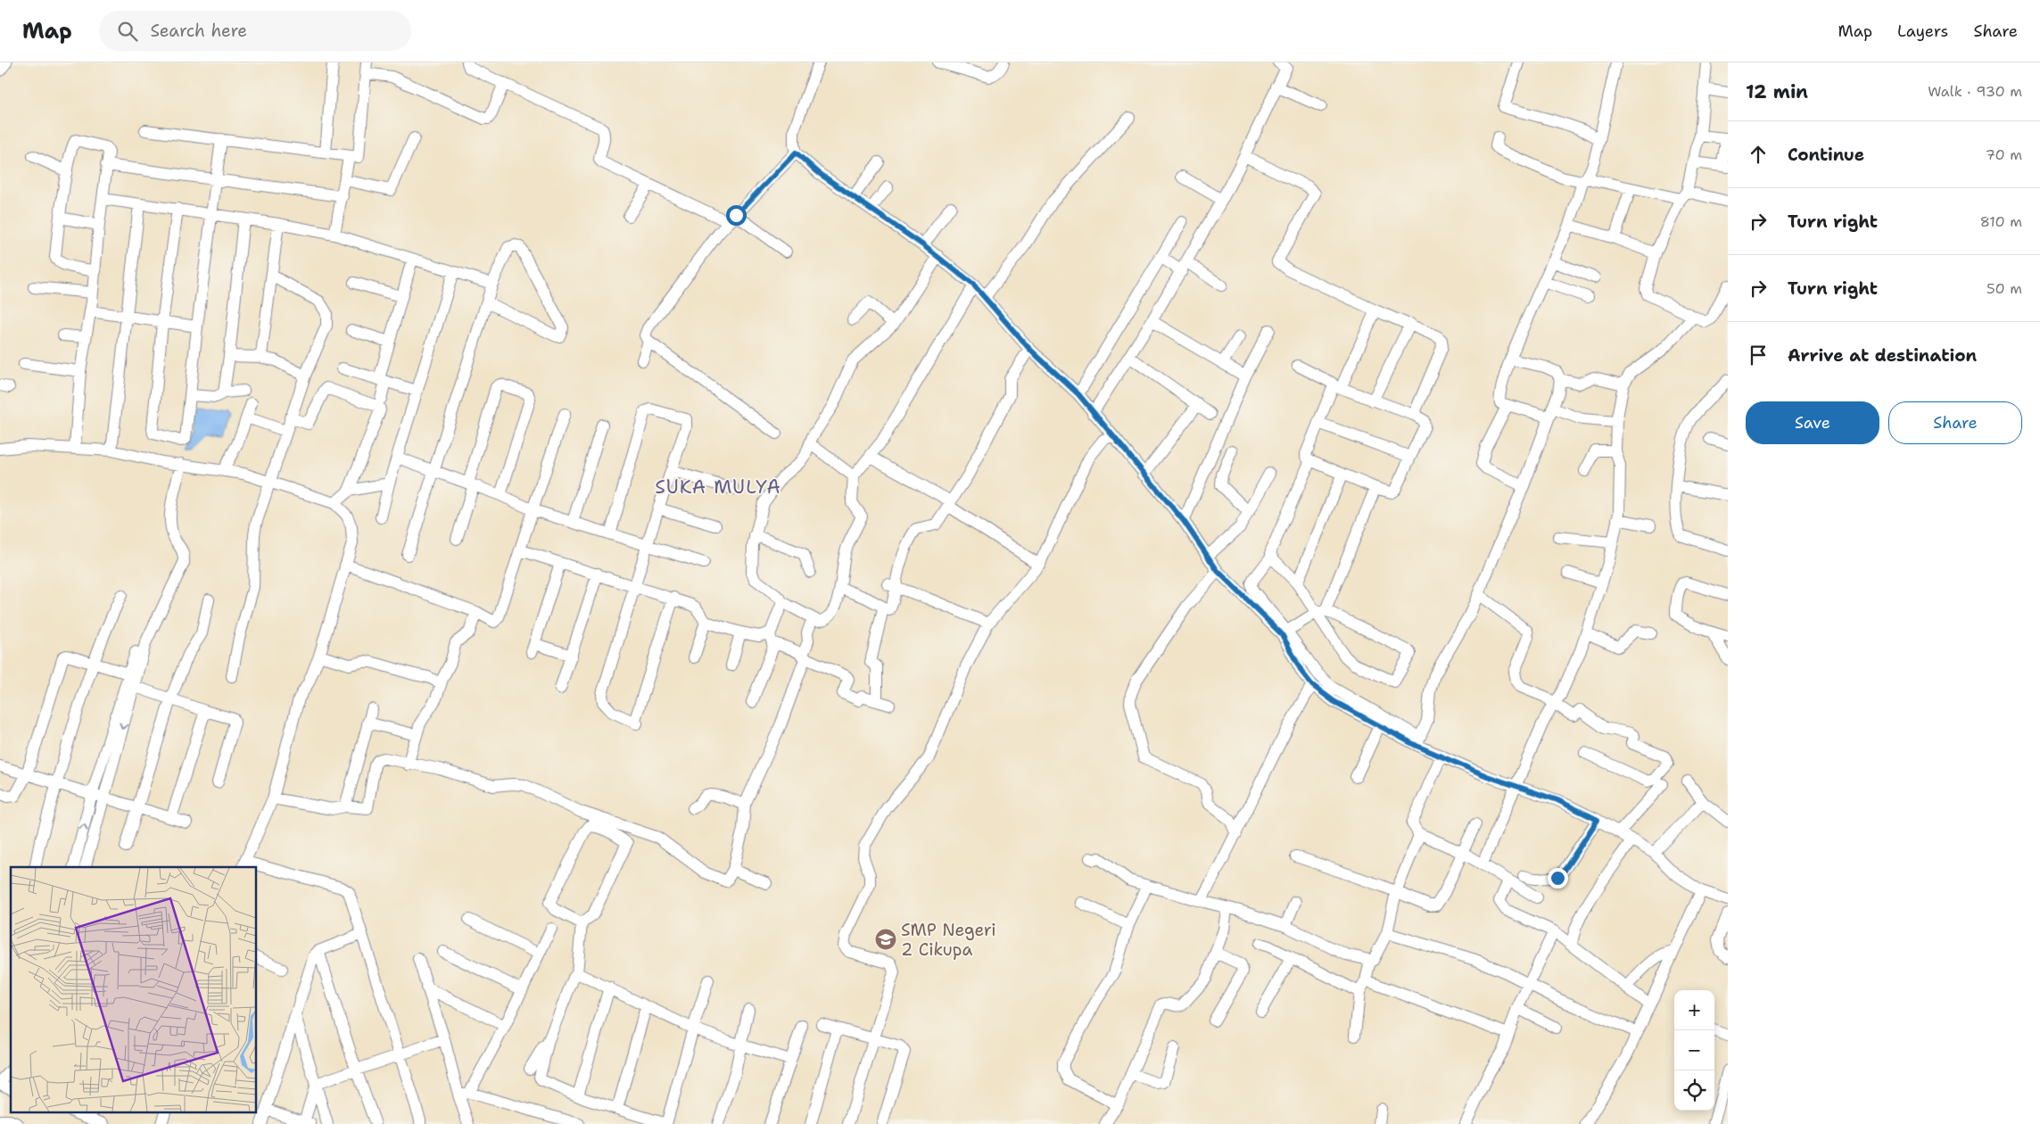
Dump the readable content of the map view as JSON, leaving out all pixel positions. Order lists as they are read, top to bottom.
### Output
{
  "districts": ["SUKA MULYA"],
  "places": {
    "school or university": ["SMP Negeri 2 Cikupa"]
  },
  "page": {
    "header": "Map",
    "search": "Search here",
    "nav": ["Map", "Layers", "Share"],
    "heading": ["12 min", "Walk · 930 m"],
    "list": [
      ["Continue", "70 m"],
      ["Turn right", "810 m"],
      ["Turn right", "50 m"],
      "Arrive at destination"
    ],
    "buttons": ["Save", "Share"],
    "map_buttons": ["+", "−"]
  }
}
